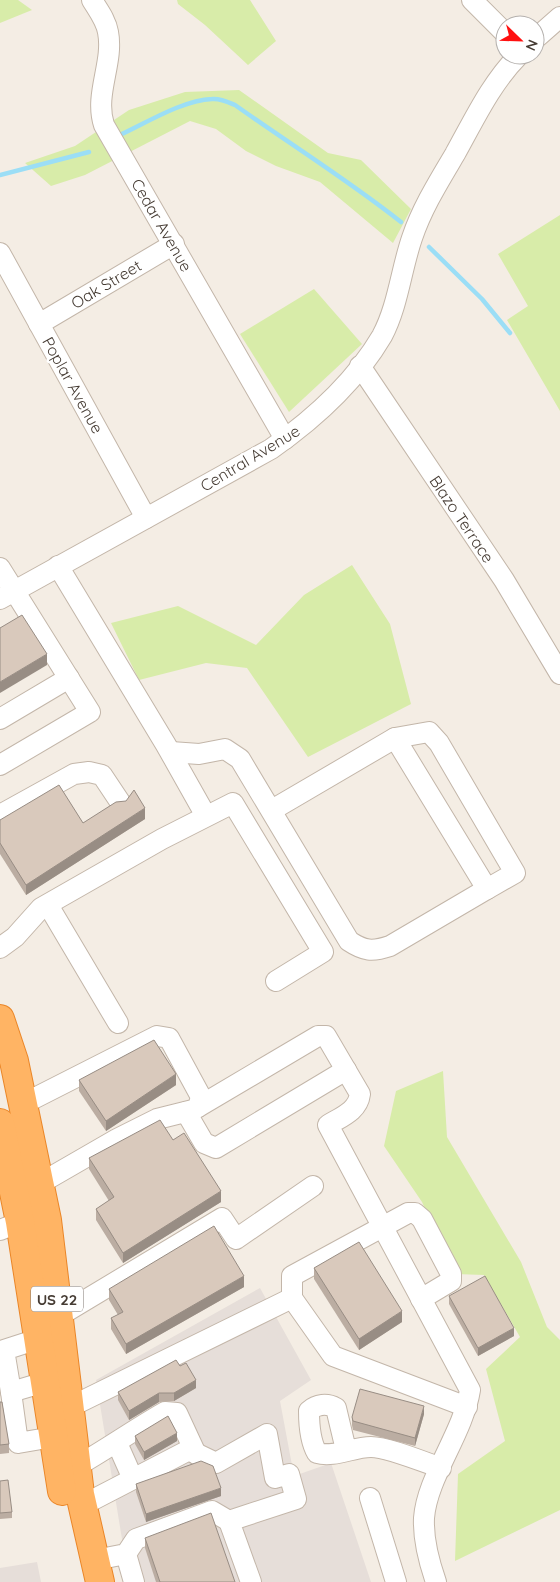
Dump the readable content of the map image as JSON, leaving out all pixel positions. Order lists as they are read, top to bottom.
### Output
{
  "streets": {
    "highway": ["US 22"],
    "street": [
      "Cedar Avenue",
      "Oak Street",
      "Poplar Avenue",
      "Central Avenue",
      "Blazo Terrace"
    ]
  },
  "crossings": [
    ["Cedar Avenue", "Oak Street"],
    ["Cedar Avenue", "Central Avenue"],
    ["Oak Street", "Poplar Avenue"],
    ["Poplar Avenue", "Central Avenue"],
    ["Central Avenue", "Blazo Terrace"]
  ],
  "north": "bottom right"
}
